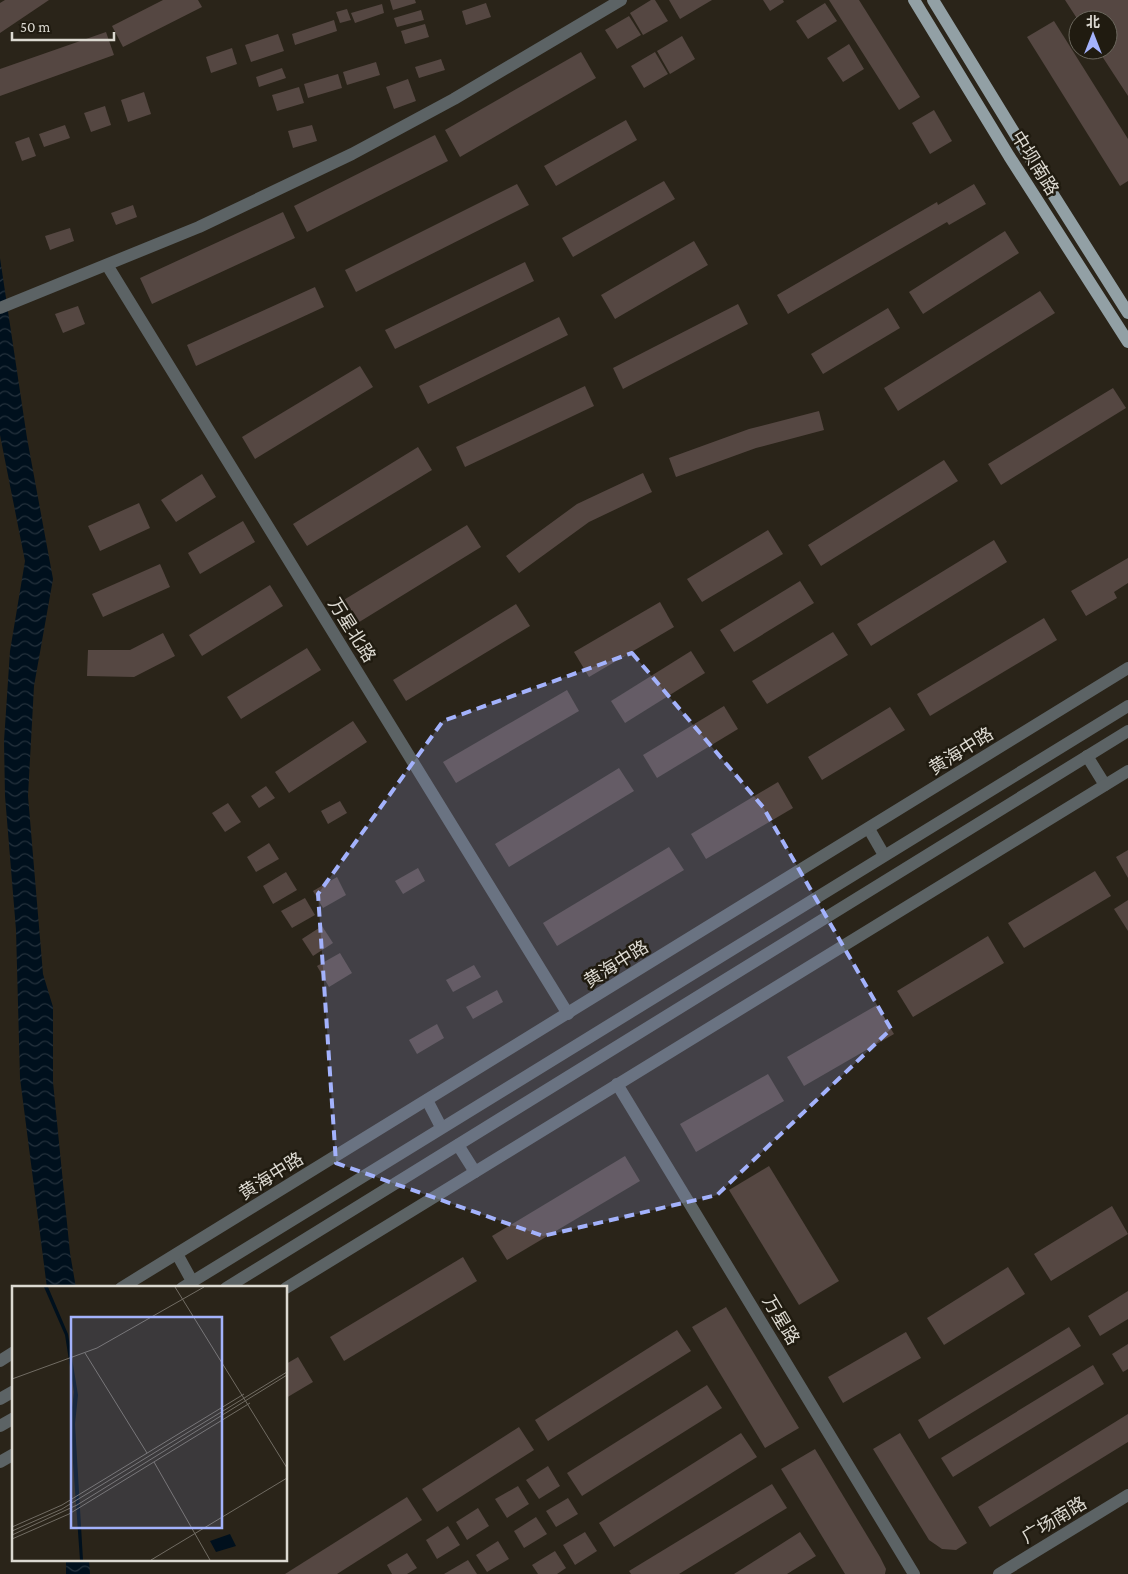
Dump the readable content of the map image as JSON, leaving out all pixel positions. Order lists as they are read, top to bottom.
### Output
{
  "streets": {
    "main road": ["中坝南路"],
    "street": [
      "万星北路",
      "黄海中路",
      "万星路",
      "广场南路"
    ]
  },
  "crossings": [
    ["万星北路", "黄海中路"]
  ],
  "scale_bar": "50 m",
  "north": "top"
}
